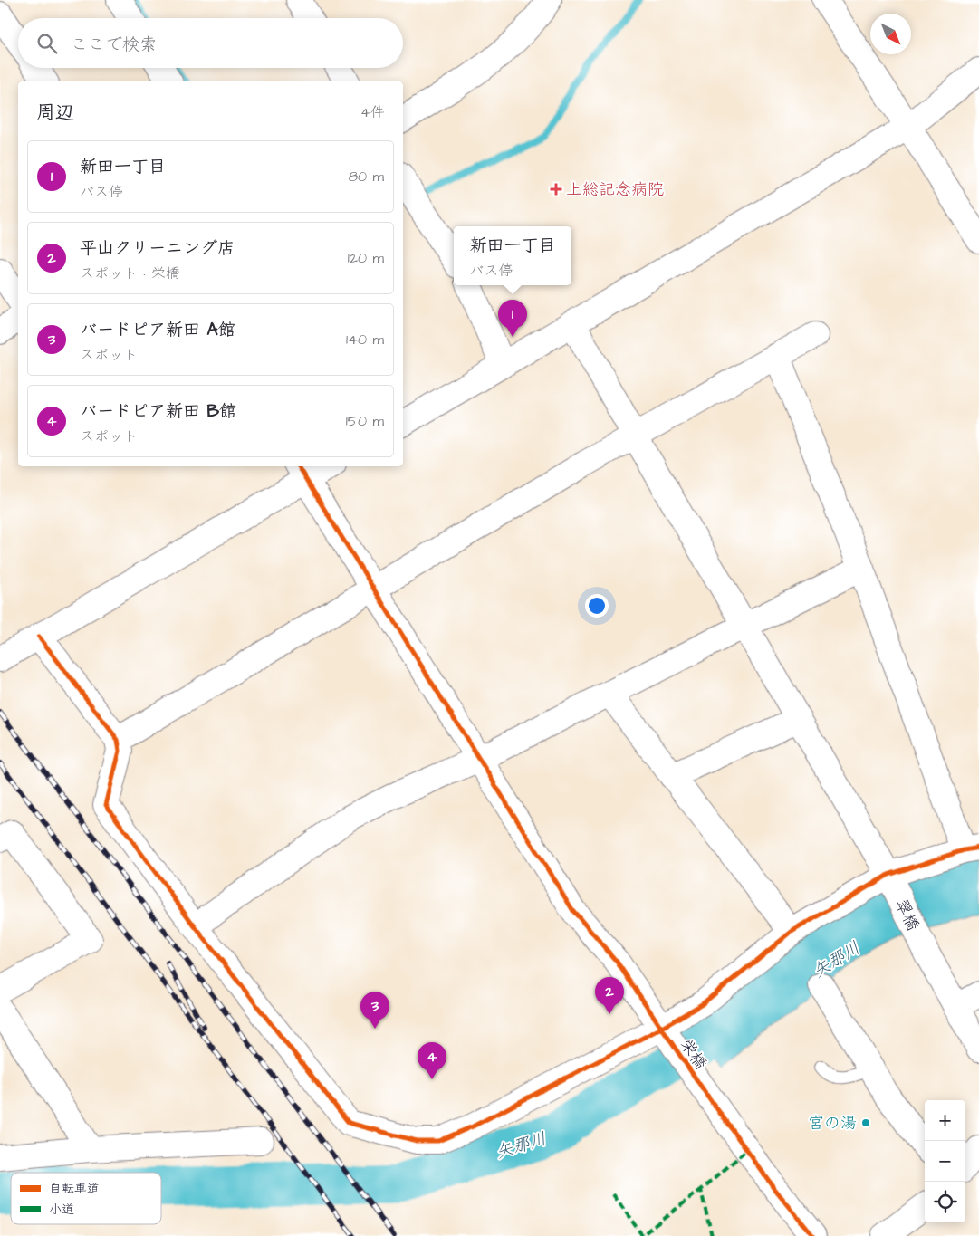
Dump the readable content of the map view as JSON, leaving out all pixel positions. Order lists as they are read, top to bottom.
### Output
{
  "streets": {
    "street": ["翠橋", "栄橋"]
  },
  "water": ["矢那川"],
  "places": {
    "health": ["上総記念病院"],
    "other": ["宮の湯"]
  },
  "legend": ["自転車道", "小道"],
  "north": "bottom right",
  "page": {
    "search": "ここで検索",
    "heading": ["周辺", "4件"],
    "list": [
      {
        "mark": "1",
        "name": "新田一丁目",
        "note": "バス停",
        "value": "80 m"
      },
      {
        "mark": "2",
        "name": "平山クリーニング店",
        "note": "スポット · 栄橋",
        "value": "120 m"
      },
      {
        "mark": "3",
        "name": "バードピア新田 A館",
        "note": "スポット",
        "value": "140 m"
      },
      {
        "mark": "4",
        "name": "バードピア新田 B館",
        "note": "スポット",
        "value": "150 m"
      }
    ],
    "popup": ["新田一丁目", "バス停"],
    "pins": [
      "1",
      "2",
      "3",
      "4"
    ],
    "map_buttons": ["+", "−"]
  }
}
